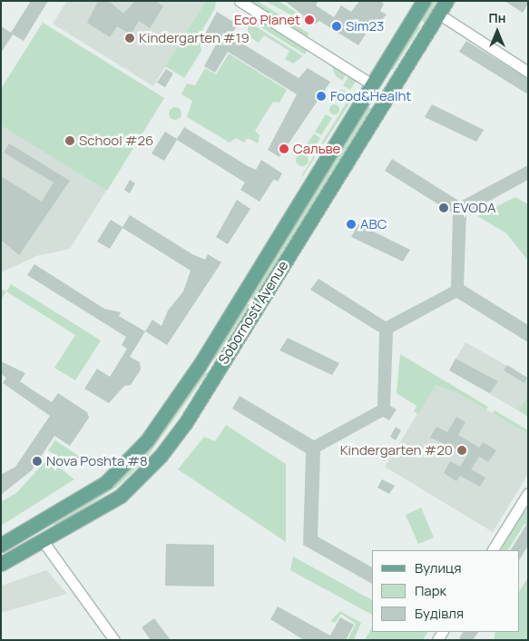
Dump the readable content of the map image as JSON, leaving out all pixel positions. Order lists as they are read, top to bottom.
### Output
{
  "streets": {
    "main road": ["Sobornosti Avenue"]
  },
  "places": [
    "Eco Planet",
    "Sim23",
    "Kindergarten #19",
    "Food&Healht",
    "School #26",
    "Сальве",
    "EVODA",
    "АВС",
    "Kindergarten #20",
    "Nova Poshta #8"
  ],
  "legend": ["Вулиця", "Парк", "Будівля"],
  "north": "top"
}
